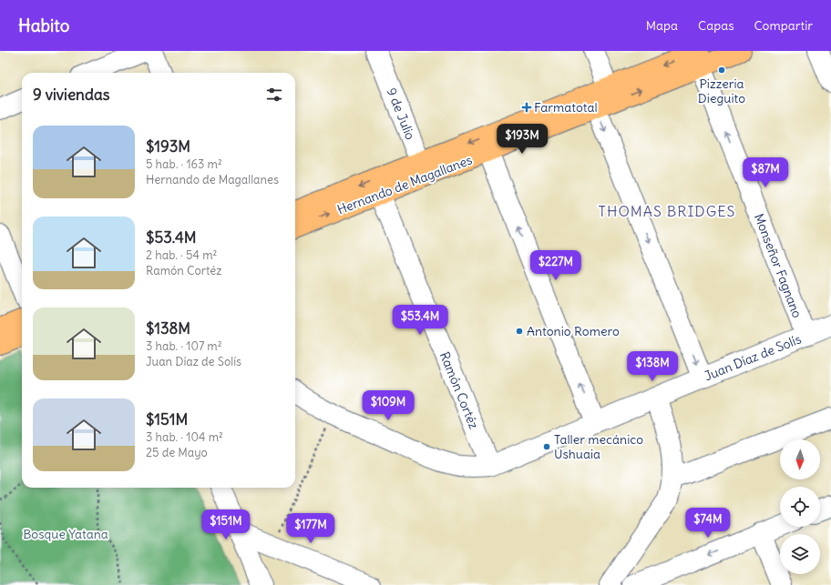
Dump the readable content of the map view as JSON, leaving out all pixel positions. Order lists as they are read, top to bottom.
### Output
{
  "streets": {
    "main road": ["Hernando de Magallanes"],
    "street": [
      "9 de Julio",
      "Monseñor Fagnano",
      "Juan Díaz de Solís",
      "Ramón Cortéz"
    ]
  },
  "crossings": [
    ["9 de Julio", "Hernando de Magallanes"],
    ["Hernando de Magallanes", "Monseñor Fagnano"],
    ["Hernando de Magallanes", "Ramón Cortéz"],
    ["Monseñor Fagnano", "Juan Díaz de Solís"],
    ["Juan Díaz de Solís", "Ramón Cortéz"]
  ],
  "districts": ["THOMAS BRIDGES"],
  "parks": ["Bosque Yatana"],
  "places": {
    "other": ["Pizzeria Dieguito", "Antonio Romero", "Taller mecánico Ushuaia"],
    "health": ["Farmatotal"]
  },
  "north": "bottom",
  "page": {
    "header": "Habito",
    "nav": ["Mapa", "Capas", "Compartir"],
    "heading": "9 viviendas",
    "list": [
      {
        "name": "$193M",
        "note": "5 hab. · 163 m² · Hernando de Magallanes"
      },
      {
        "name": "$53.4M",
        "note": "2 hab. · 54 m² · Ramón Cortéz"
      },
      {
        "name": "$138M",
        "note": "3 hab. · 107 m² · Juan Díaz de Solís"
      },
      {
        "name": "$151M",
        "note": "3 hab. · 104 m² · 25 de Mayo"
      }
    ],
    "price": [
      "$193M",
      "$87M",
      "$227M",
      "$53.4M",
      "$138M",
      "$109M",
      "$74M",
      "$151M",
      "$177M"
    ]
  }
}
